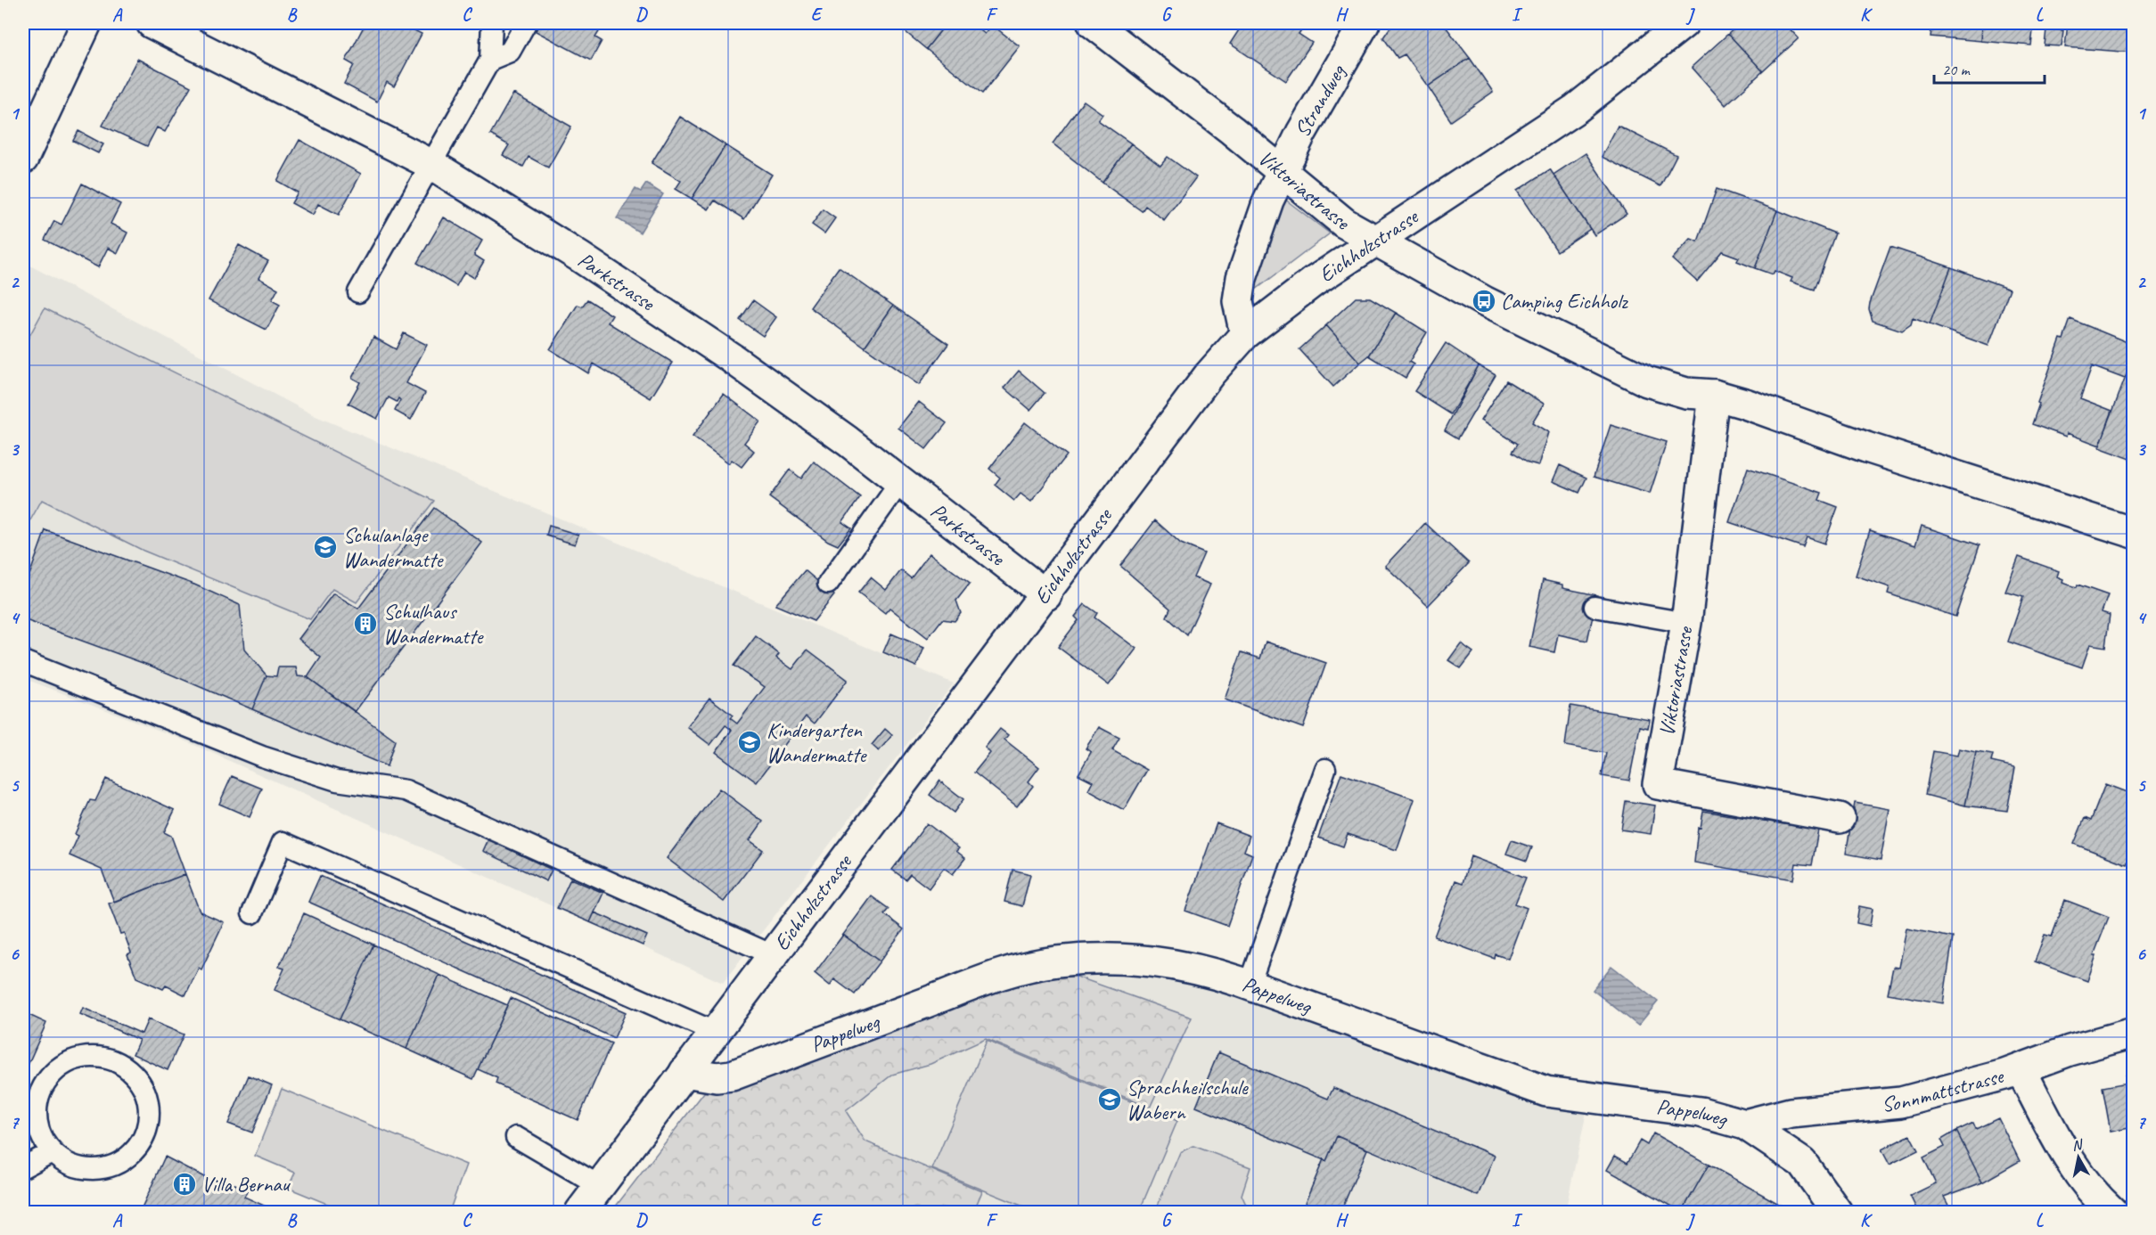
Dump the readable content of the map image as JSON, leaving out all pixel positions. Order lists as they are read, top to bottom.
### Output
{
  "streets": {
    "street": [
      "Strandweg",
      "Viktoriastrasse",
      "Eichholzstrasse",
      "Parkstrasse",
      "Pappelweg",
      "Sonnmattstrasse"
    ]
  },
  "crossings": [
    ["Strandweg", "Viktoriastrasse"],
    ["Strandweg", "Eichholzstrasse"],
    ["Viktoriastrasse", "Eichholzstrasse"],
    ["Eichholzstrasse", "Parkstrasse"],
    ["Eichholzstrasse", "Pappelweg"],
    ["Pappelweg", "Sonnmattstrasse"]
  ],
  "places": {
    "bus stop": ["Camping Eichholz"],
    "school or university": ["Schulanlage Wandermatte", "Kindergarten Wandermatte", "Sprachheilschule Wabern"],
    "building": ["Schulhaus Wandermatte", "Villa Bernau"]
  },
  "scale_bar": "20 m",
  "north": "top",
  "grid": {
    "columns": [
      "A",
      "B",
      "C",
      "D",
      "E",
      "F",
      "G",
      "H",
      "I",
      "J",
      "K",
      "L"
    ],
    "rows": [
      "1",
      "2",
      "3",
      "4",
      "5",
      "6",
      "7"
    ]
  }
}
